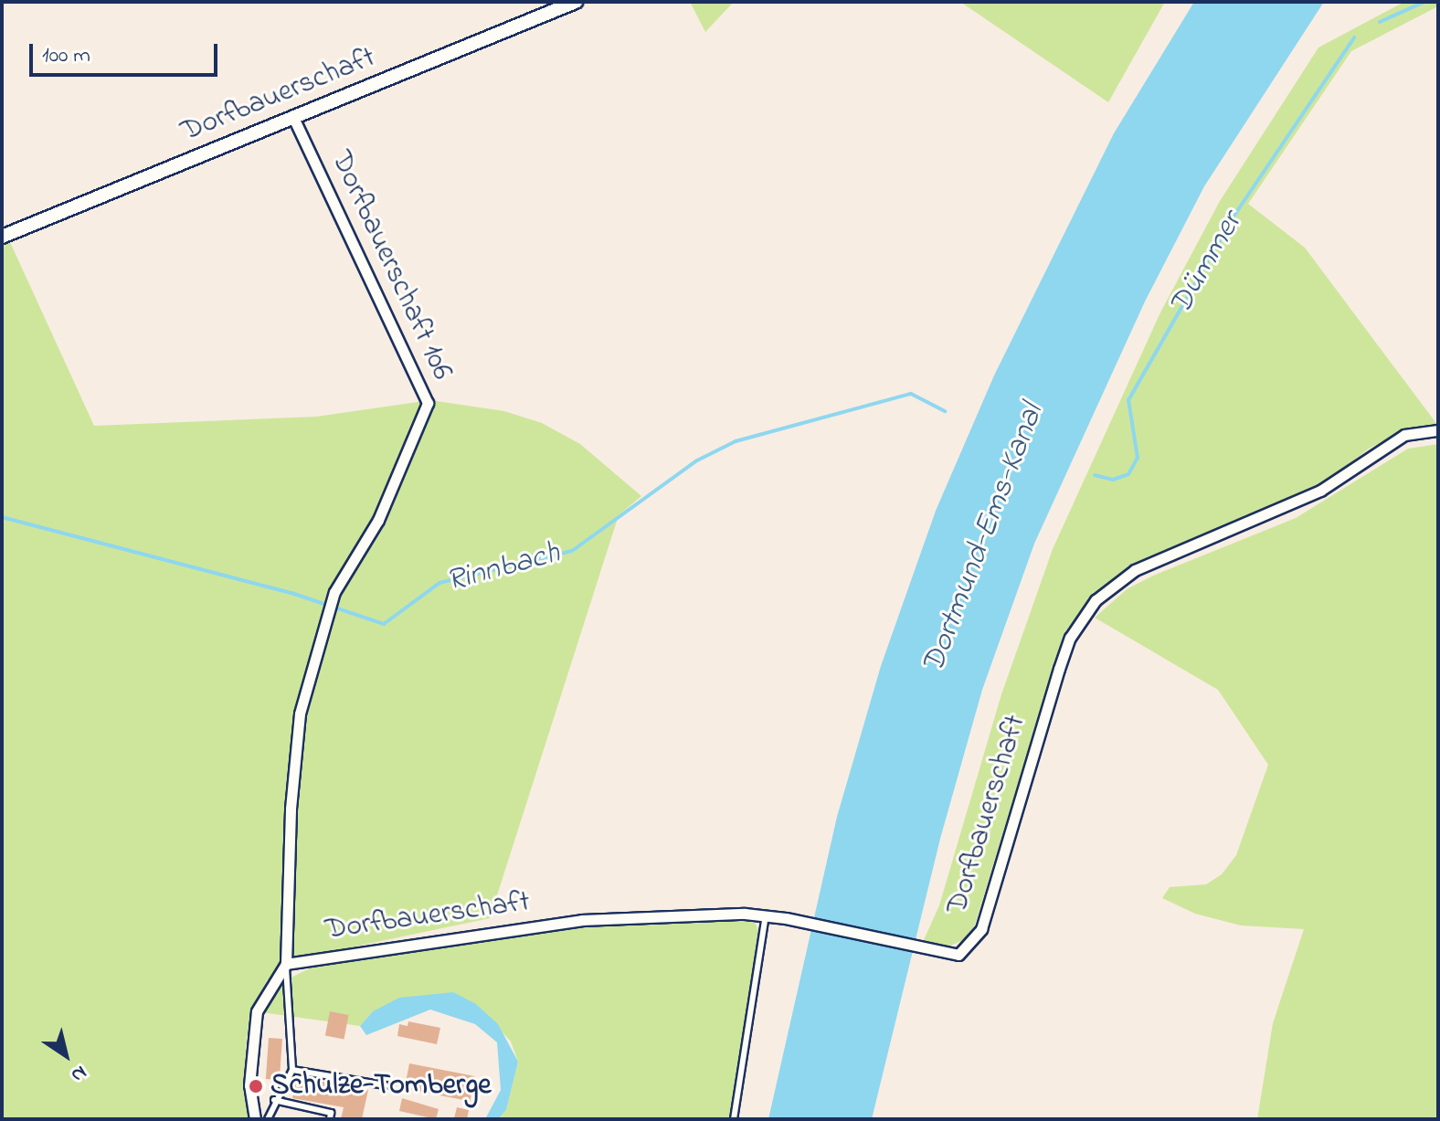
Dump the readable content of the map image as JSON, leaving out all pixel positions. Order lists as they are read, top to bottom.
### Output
{
  "streets": {
    "street": ["Dorfbauerschaft", "Dorfbauerschaft 106"]
  },
  "crossings": [
    ["Dorfbauerschaft", "Dorfbauerschaft 106"]
  ],
  "water": ["Dümmer", "Dortmund-Ems-Kanal", "Rinnbach"],
  "places": ["Schulze-Tomberge"],
  "scale_bar": "100 m",
  "north": "bottom right"
}
